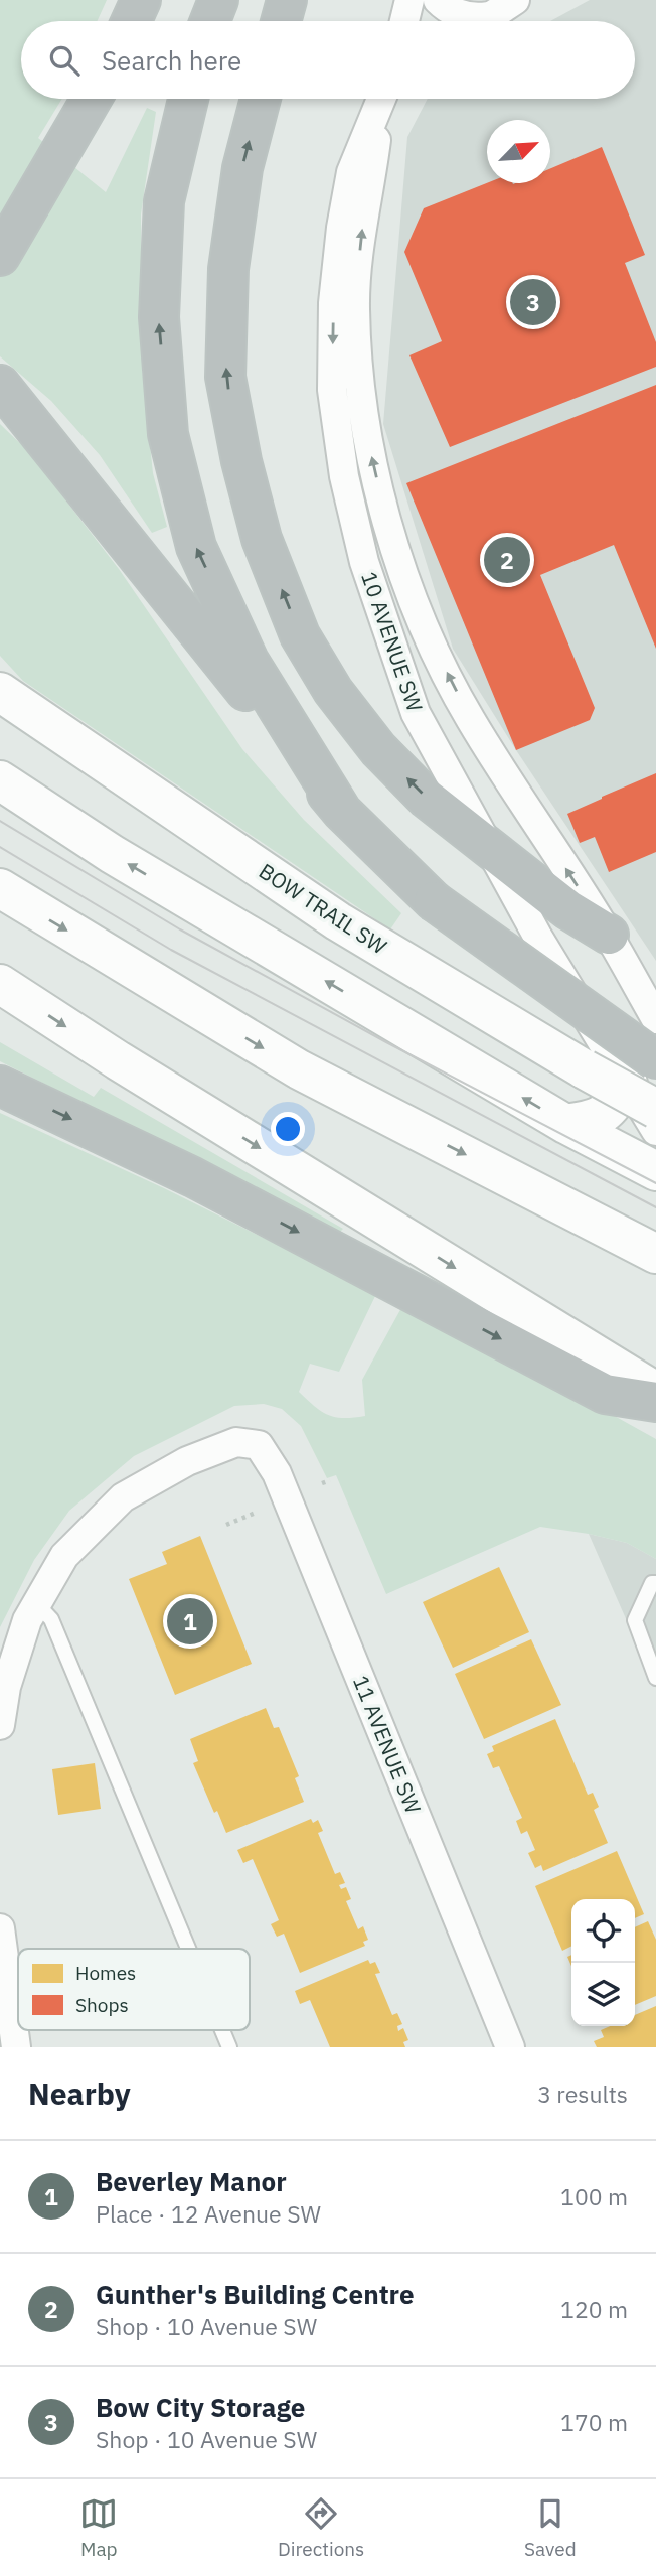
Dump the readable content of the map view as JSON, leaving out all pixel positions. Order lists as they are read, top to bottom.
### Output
{
  "streets": {
    "main road": ["BOW TRAIL SW"],
    "street": ["10 AVENUE SW", "11 AVENUE SW"]
  },
  "crossings": [
    ["10 AVENUE SW", "BOW TRAIL SW"]
  ],
  "legend": ["Homes", "Shops"],
  "north": "top right",
  "page": {
    "search": "Search here",
    "pins": ["3", "2", "1"],
    "heading": ["Nearby", "3 results"],
    "list": [
      {
        "mark": "1",
        "name": "Beverley Manor",
        "note": "Place · 12 Avenue SW",
        "value": "100 m"
      },
      {
        "mark": "2",
        "name": "Gunther's Building Centre",
        "note": "Shop · 10 Avenue SW",
        "value": "120 m"
      },
      {
        "mark": "3",
        "name": "Bow City Storage",
        "note": "Shop · 10 Avenue SW",
        "value": "170 m"
      }
    ],
    "nav": ["Map", "Directions", "Saved"]
  }
}
